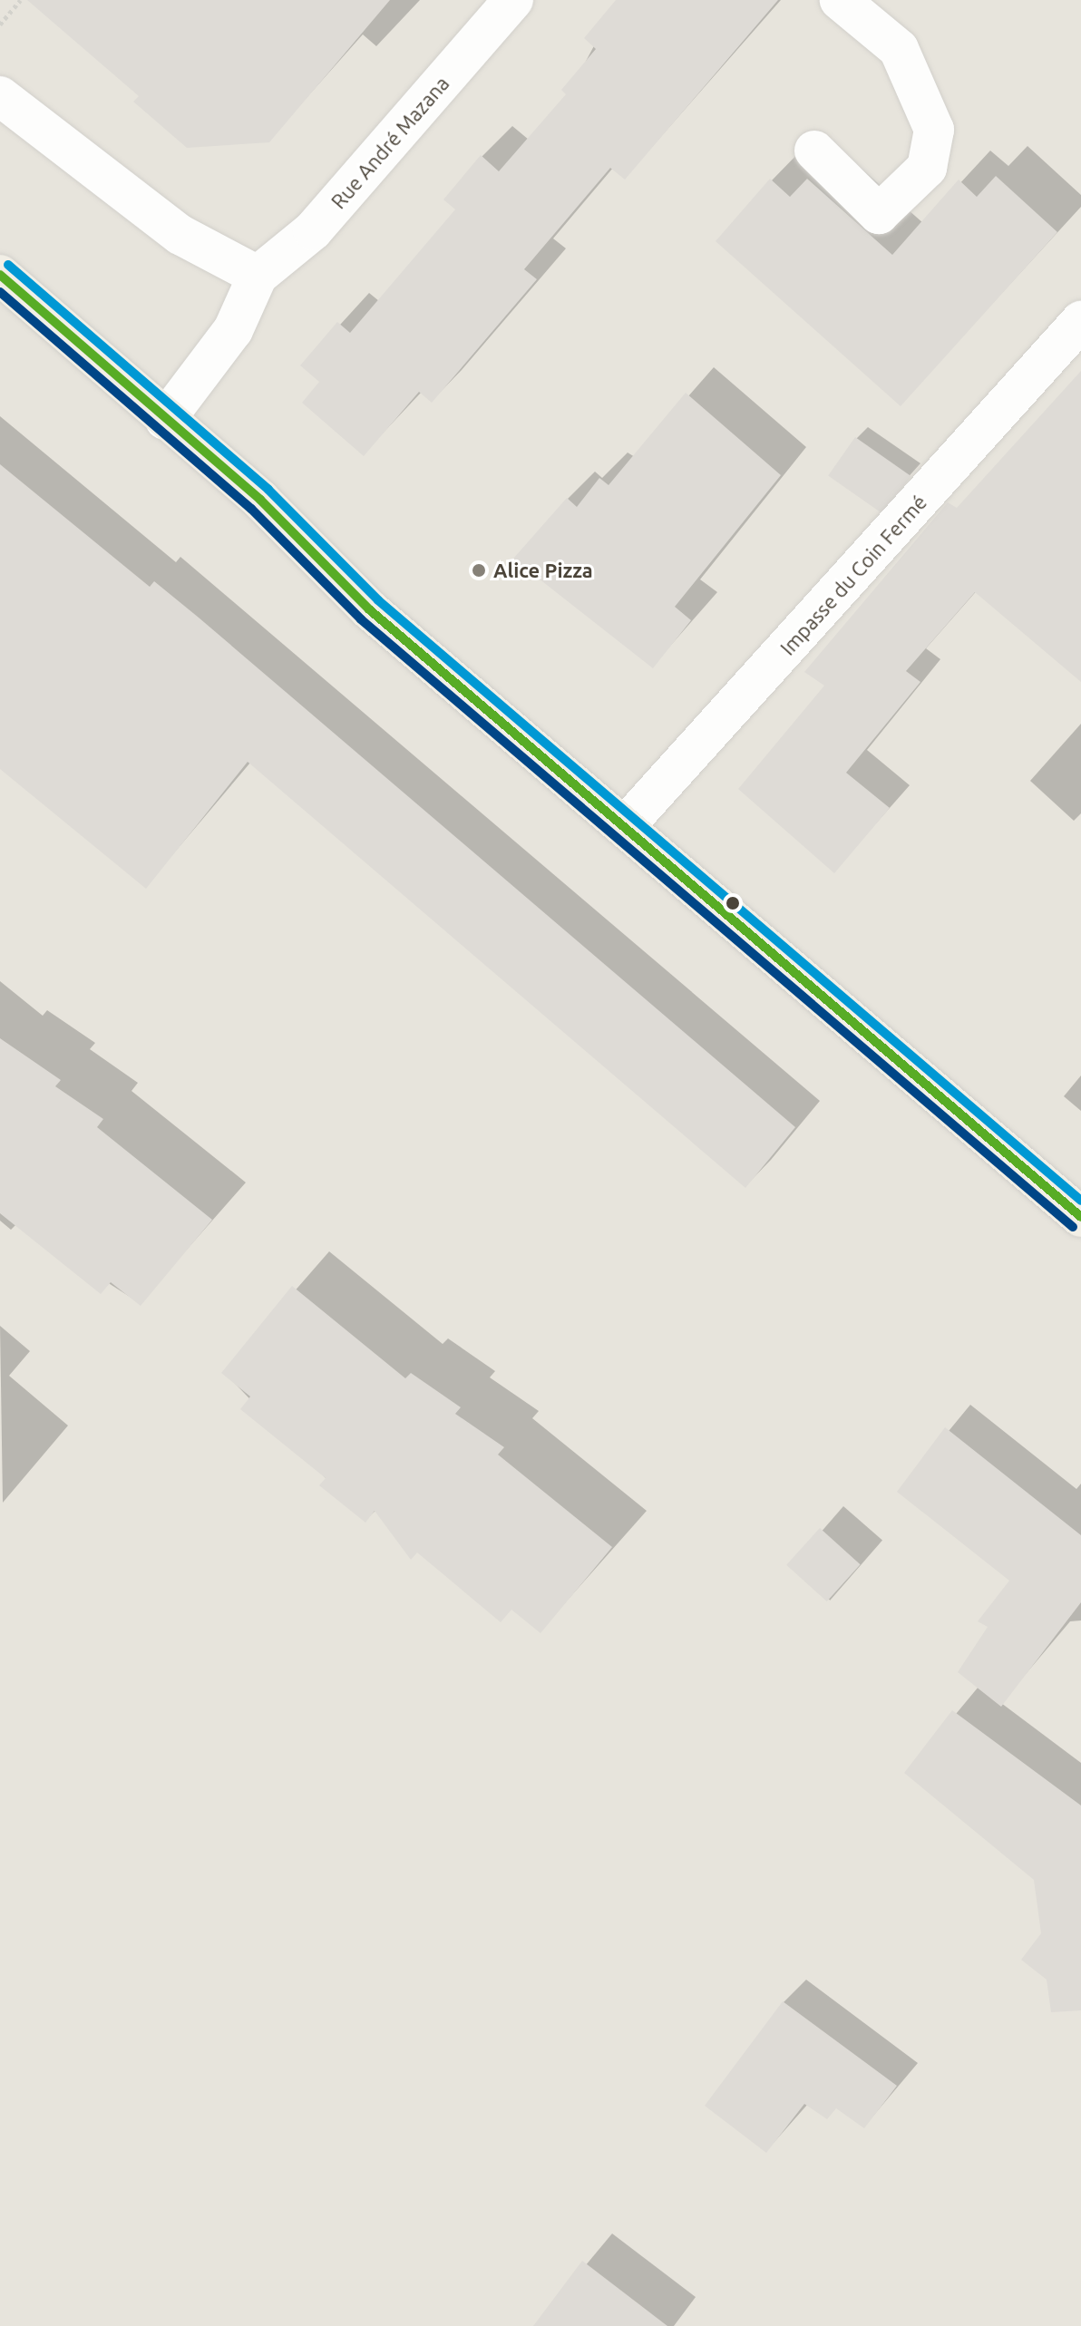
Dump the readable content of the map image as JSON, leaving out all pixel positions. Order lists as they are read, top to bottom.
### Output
{
  "streets": {
    "street": ["Rue André Mazana", "Impasse du Coin Fermé"]
  },
  "places": ["Alice Pizza"]
}
